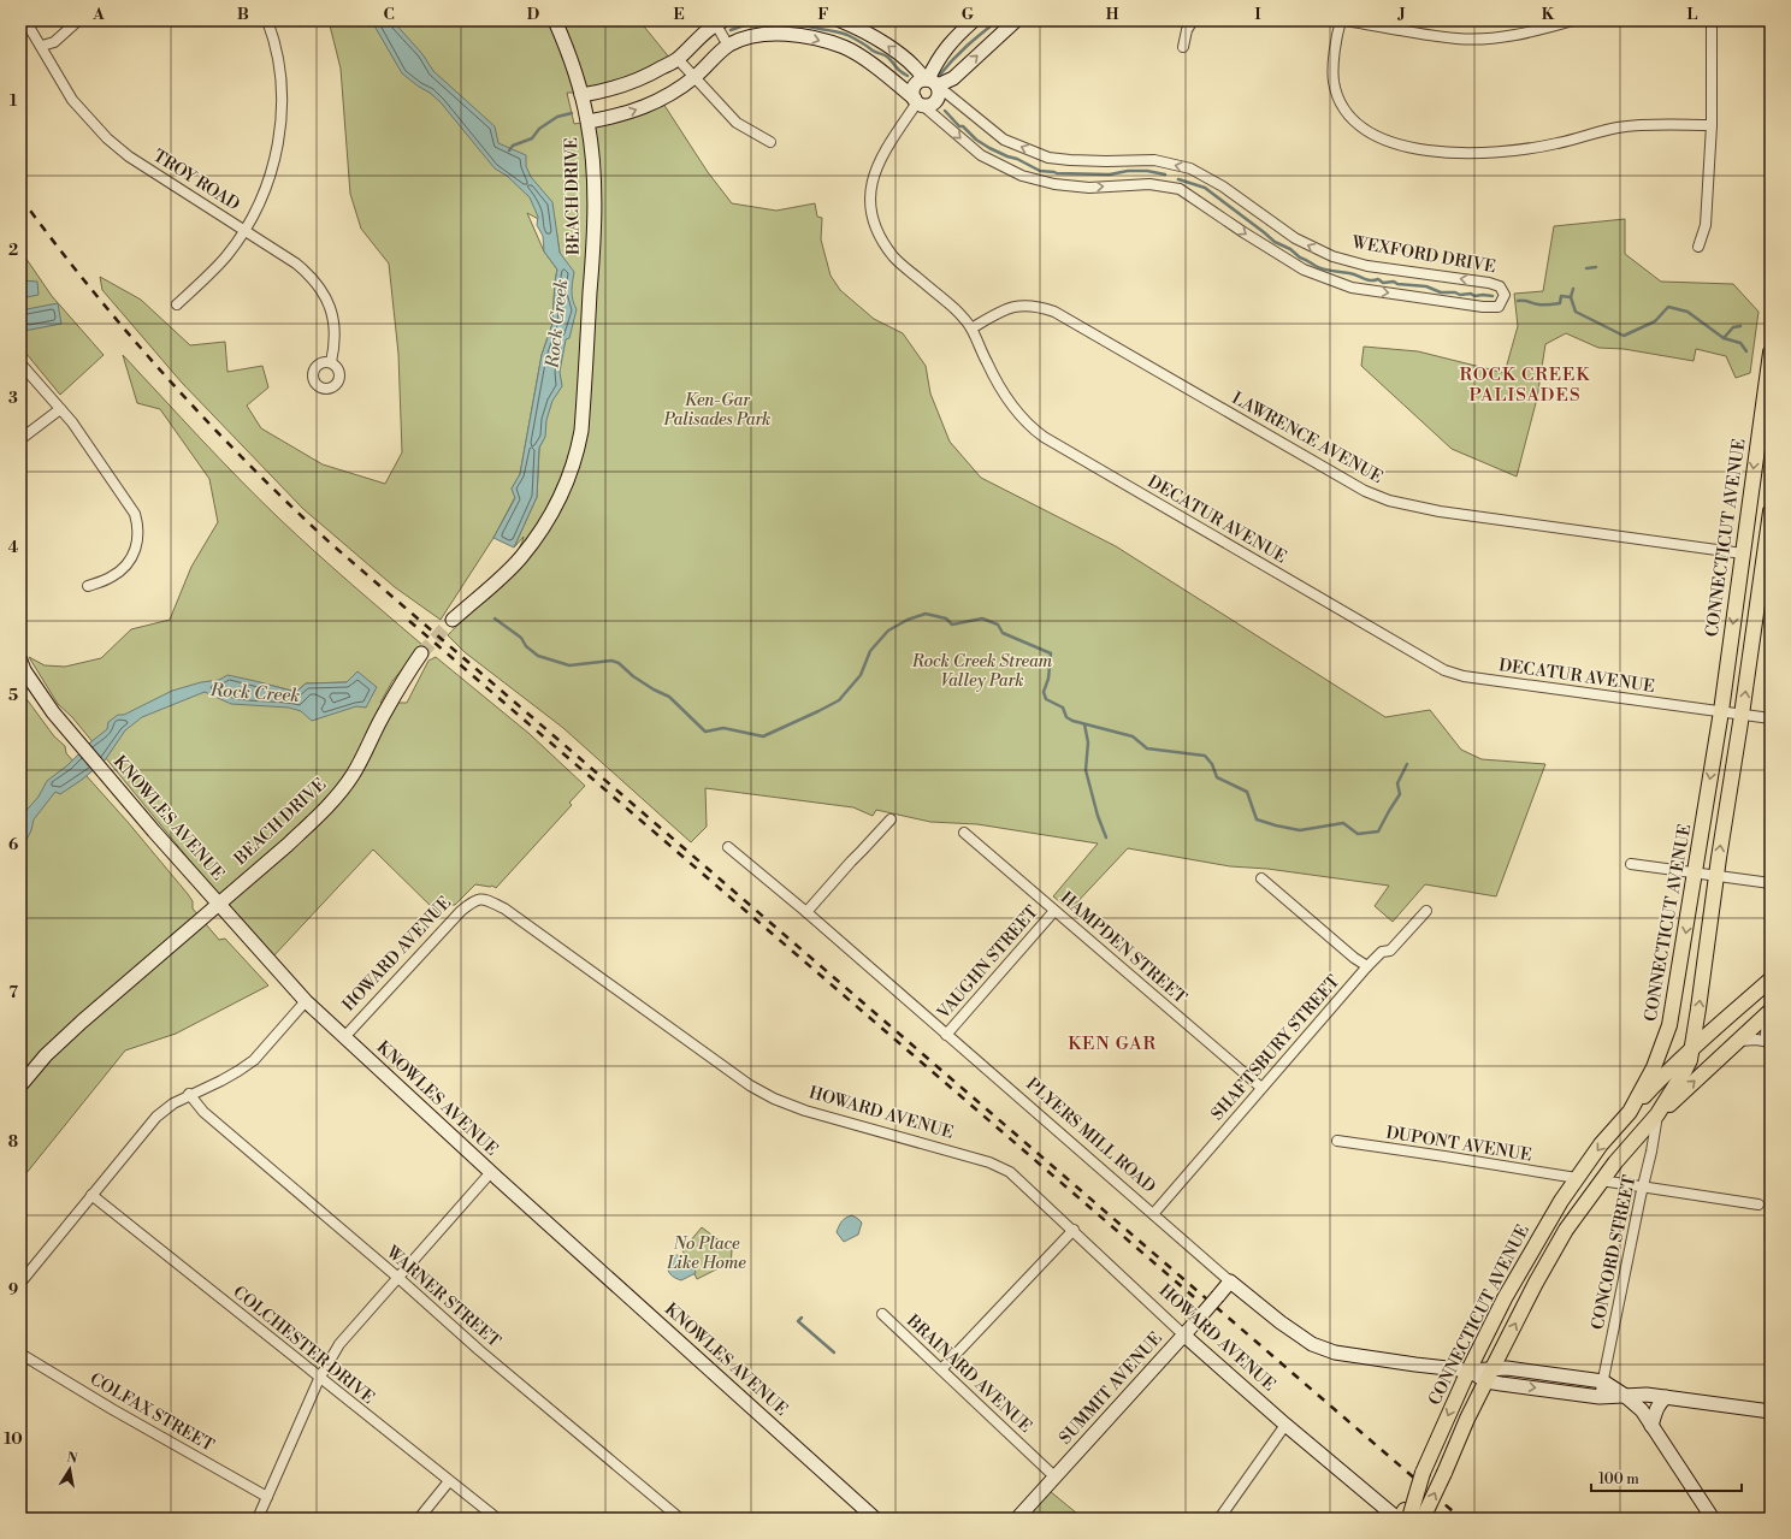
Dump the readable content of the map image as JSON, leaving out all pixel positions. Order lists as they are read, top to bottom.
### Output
{
  "streets": {
    "main road": ["CONNECTICUT AVENUE"],
    "street": [
      "TROY ROAD",
      "BEACH DRIVE",
      "WEXFORD DRIVE",
      "LAWRENCE AVENUE",
      "DECATUR AVENUE",
      "KNOWLES AVENUE",
      "HAMPDEN STREET",
      "HOWARD AVENUE",
      "VAUGHN STREET",
      "SHAFTSBURY STREET",
      "PLYERS MILL ROAD",
      "DUPONT AVENUE",
      "CONCORD STREET",
      "WARNER STREET",
      "COLCHESTER DRIVE",
      "BRAINARD AVENUE",
      "SUMMIT AVENUE",
      "COLFAX STREET"
    ]
  },
  "crossings": [
    ["BEACH DRIVE", "WEXFORD DRIVE"],
    ["BEACH DRIVE", "KNOWLES AVENUE"],
    ["WEXFORD DRIVE", "DECATUR AVENUE"],
    ["LAWRENCE AVENUE", "DECATUR AVENUE"],
    ["LAWRENCE AVENUE", "CONNECTICUT AVENUE"],
    ["DECATUR AVENUE", "CONNECTICUT AVENUE"],
    ["CONNECTICUT AVENUE", "HOWARD AVENUE"],
    ["CONNECTICUT AVENUE", "PLYERS MILL ROAD"],
    ["CONNECTICUT AVENUE", "DUPONT AVENUE"],
    ["CONNECTICUT AVENUE", "CONCORD STREET"],
    ["KNOWLES AVENUE", "HOWARD AVENUE"],
    ["HAMPDEN STREET", "VAUGHN STREET"],
    ["HAMPDEN STREET", "SHAFTSBURY STREET"],
    ["HOWARD AVENUE", "SUMMIT AVENUE"],
    ["VAUGHN STREET", "PLYERS MILL ROAD"],
    ["SHAFTSBURY STREET", "PLYERS MILL ROAD"],
    ["PLYERS MILL ROAD", "CONCORD STREET"],
    ["PLYERS MILL ROAD", "SUMMIT AVENUE"],
    ["BRAINARD AVENUE", "SUMMIT AVENUE"]
  ],
  "districts": ["ROCK CREEK PALISADES", "KEN GAR"],
  "water": ["Rock Creek"],
  "parks": ["Ken-Gar Palisades Park", "Rock Creek Stream Valley Park", "No Place Like Home"],
  "scale_bar": "100 m",
  "north": "top",
  "grid": {
    "columns": [
      "A",
      "B",
      "C",
      "D",
      "E",
      "F",
      "G",
      "H",
      "I",
      "J",
      "K",
      "L"
    ],
    "rows": [
      "1",
      "2",
      "3",
      "4",
      "5",
      "6",
      "7",
      "8",
      "9",
      "10"
    ]
  }
}
